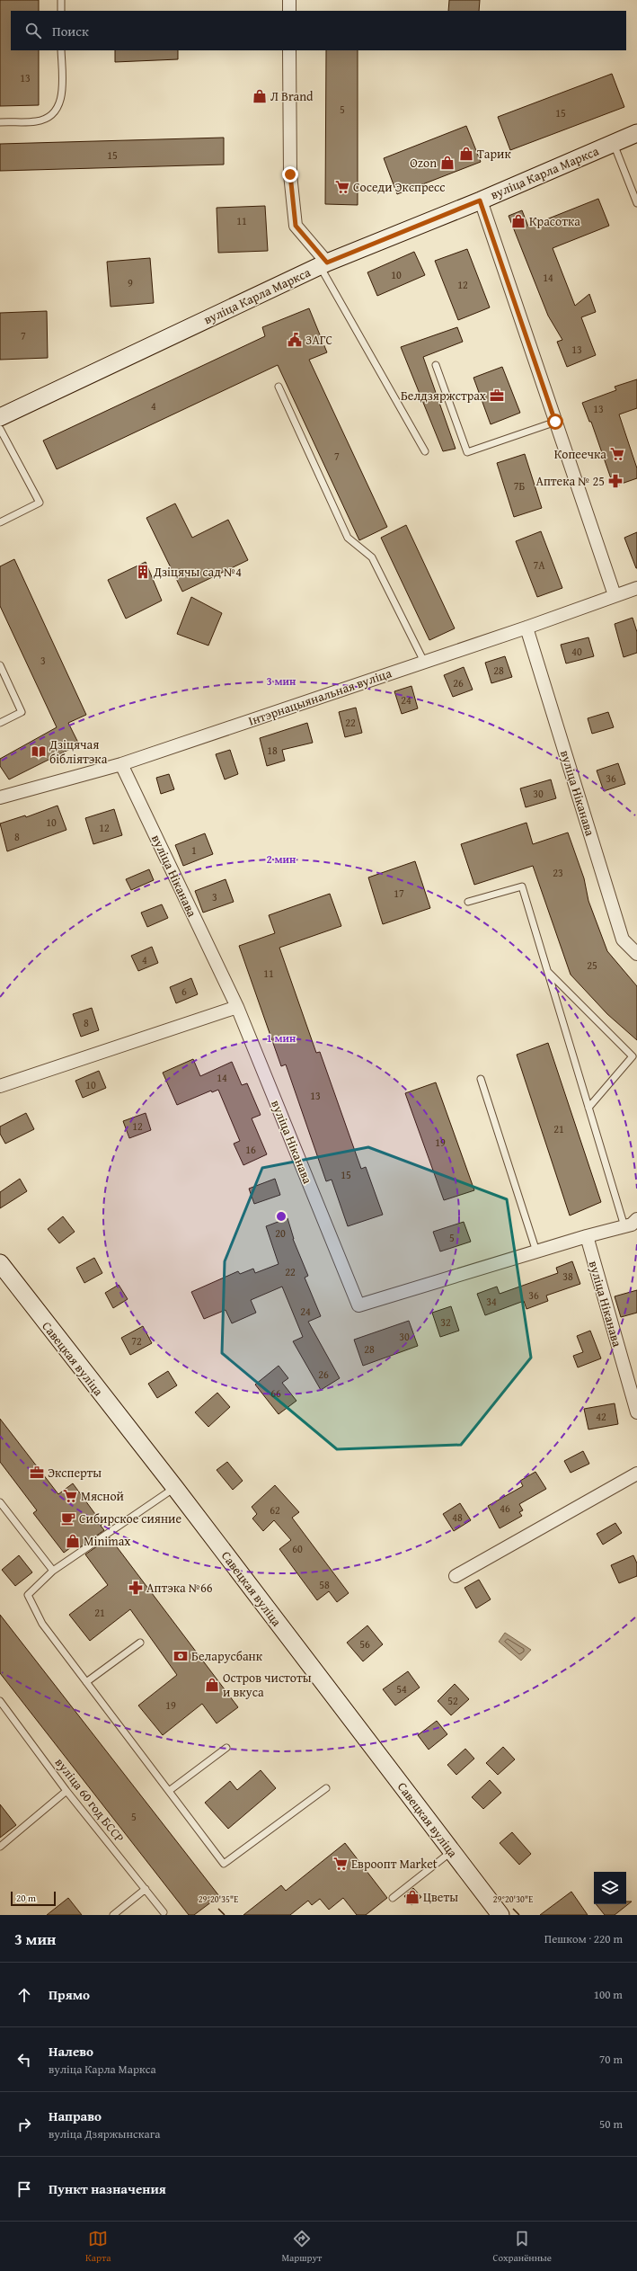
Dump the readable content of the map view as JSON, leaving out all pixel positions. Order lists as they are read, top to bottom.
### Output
{
  "streets": {
    "main road": ["вуліца Карла Маркса", "Савецкая вуліца"],
    "street": ["Інтэрнацыянальная вуліца", "вуліца Ніканава"],
    "lane": ["вуліца 60 год БССР"]
  },
  "crossings": [
    ["Інтэрнацыянальная вуліца", "вуліца Ніканава"]
  ],
  "places": {
    "shop": [
      "Л Brand",
      "Тарик",
      "Ozon",
      "Красотка",
      "Minimax",
      "Остров чистоты и вкуса",
      "Цветы"
    ],
    "supermarket": [
      "Соседи Экспресс",
      "Копеечка",
      "Мясной",
      "Евроопт Market"
    ],
    "public building": ["ЗАГС"],
    "office": ["Белдзяржстрах", "Эксперты"],
    "pharmacy": ["Аптека № 25", "Аптэка №66"],
    "building": ["Дзіцячы сад №4"],
    "library": ["Дзіцячая бібліятэка"],
    "cafe": ["Сибирское сияние"],
    "bank": ["Беларусбанк"]
  },
  "house_numbers": [
    "13",
    "5",
    "15",
    "15",
    "11",
    "10",
    "14",
    "9",
    "12",
    "7",
    "13",
    "4",
    "13",
    "7",
    "7Б",
    "7А",
    "40",
    "3",
    "28",
    "26",
    "24",
    "22",
    "18",
    "36",
    "30",
    "10",
    "12",
    "8",
    "1",
    "23",
    "17",
    "3",
    "4",
    "25",
    "11",
    "6",
    "8",
    "14",
    "10",
    "13",
    "12",
    "21",
    "19",
    "16",
    "15",
    "20",
    "5",
    "22",
    "38",
    "36",
    "34",
    "24",
    "32",
    "30",
    "72",
    "28",
    "26",
    "66",
    "42",
    "46",
    "62",
    "48",
    "60",
    "58",
    "21",
    "56",
    "54",
    "52",
    "19",
    "5"
  ],
  "scale_bar": "20 m",
  "page": {
    "search": "Поиск",
    "scale": "20 m",
    "heading": ["3 мин", "Пешком · 220 m"],
    "list": [
      ["Прямо", "100 m"],
      ["Налево", "вуліца Карла Маркса", "70 m"],
      ["Направо", "вуліца Дзяржынскага", "50 m"],
      "Пункт назначения"
    ],
    "nav": ["Карта", "Маршрут", "Сохранённые"]
  },
  "coordinates": ["29°20'35\"E", "29°20'30\"E"],
  "rings": ["3 мин", "2 мин", "1 мин"]
}
